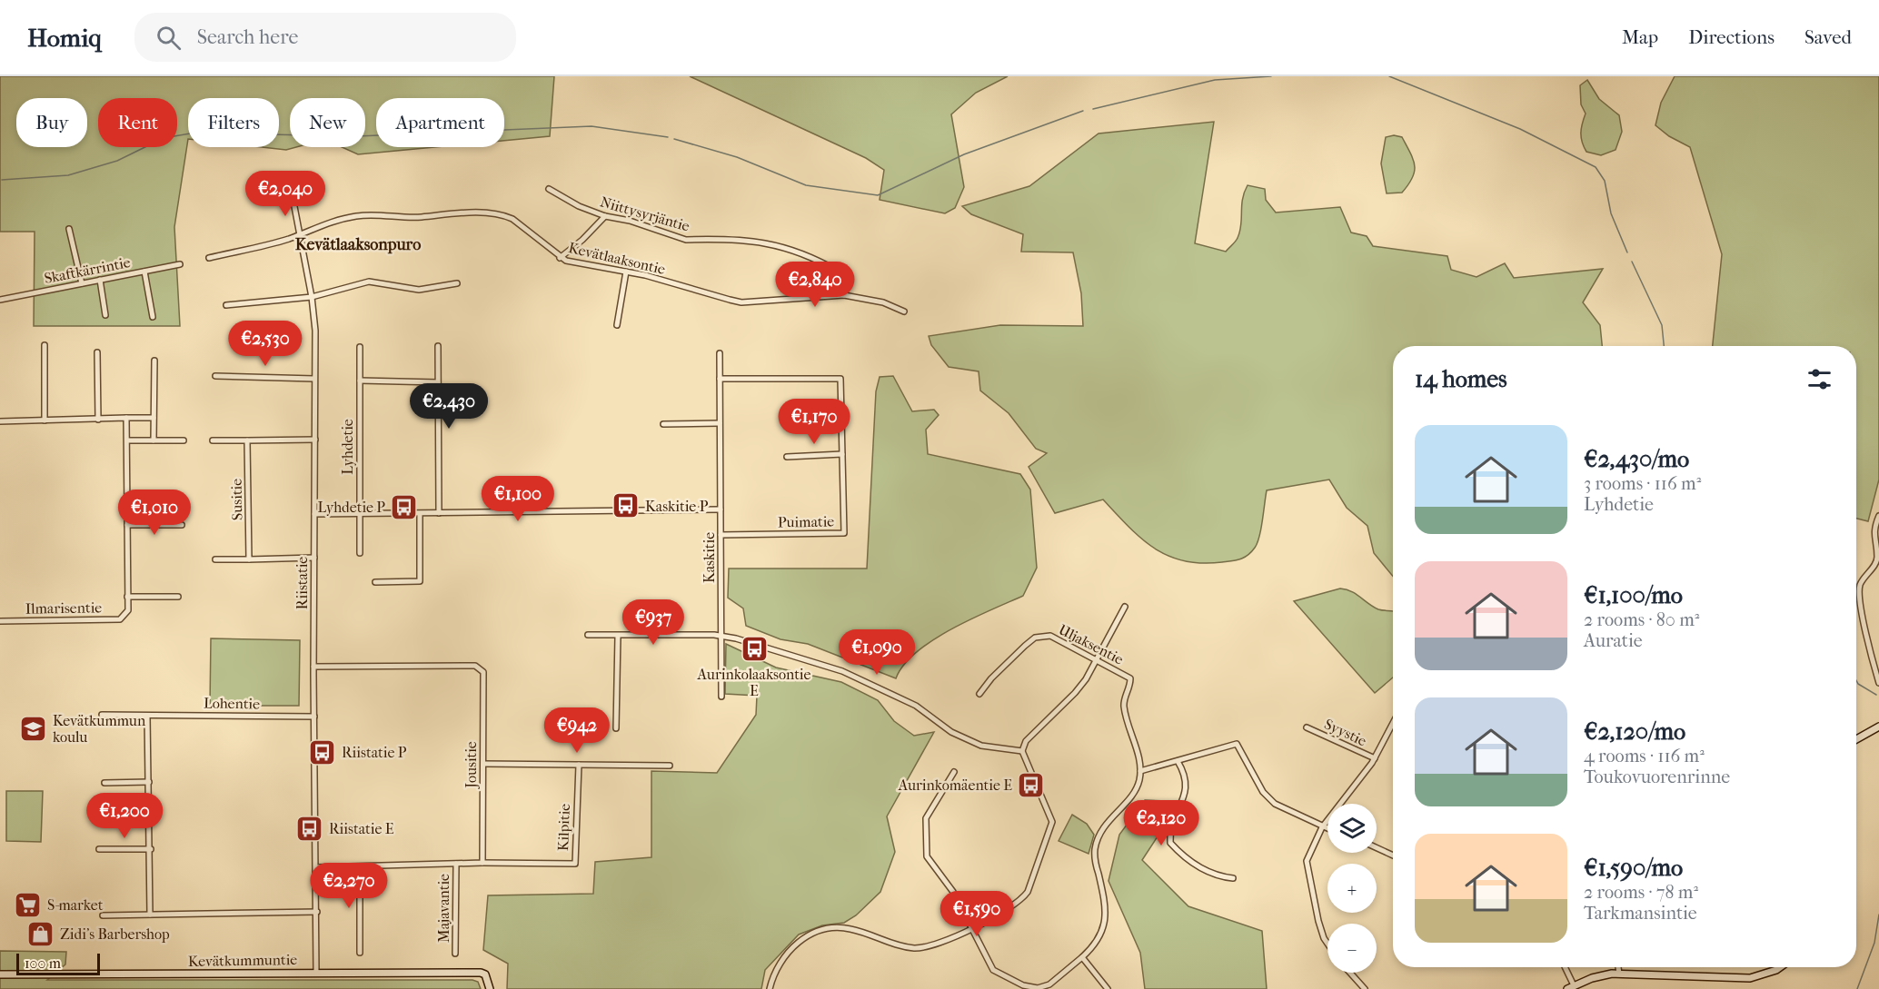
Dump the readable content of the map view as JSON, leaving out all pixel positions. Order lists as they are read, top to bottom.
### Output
{
  "streets": {
    "street": [
      "Niittysyrjäntie",
      "Kevätlaaksontie",
      "Skaftkärrintie",
      "Lyhdetie",
      "Susitie",
      "Puimatie",
      "Kaskitie",
      "Riistatie",
      "Ilmarisentie",
      "Uljaksentie",
      "Lohentie",
      "Syystie",
      "Jousitie",
      "Kilpitie",
      "Majavantie",
      "Kevätkummuntie"
    ]
  },
  "crossings": [
    ["Niittysyrjäntie", "Kevätlaaksontie"],
    ["Kevätlaaksontie", "Riistatie"],
    ["Puimatie", "Kaskitie"],
    ["Riistatie", "Lohentie"],
    ["Riistatie", "Jousitie"],
    ["Riistatie", "Kevätkummuntie"],
    ["Jousitie", "Kilpitie"]
  ],
  "districts": ["Kevätlaaksonpuro"],
  "places": {
    "bus stop": [
      "Kaskitie P",
      "Lyhdetie P",
      "Aurinkolaaksontie E",
      "Riistatie P",
      "Aurinkomäentie E",
      "Riistatie E"
    ],
    "school or university": ["Kevätkummun koulu"],
    "supermarket": ["S-market"],
    "shop": ["Zidi's Barbershop"]
  },
  "scale_bar": "100 m",
  "page": {
    "header": "Homiq",
    "search": "Search here",
    "nav": ["Map", "Directions", "Saved"],
    "chip": [
      "Buy",
      "Rent",
      "Filters",
      "New",
      "Apartment"
    ],
    "price": [
      "€2,040",
      "€2,840",
      "€2,530",
      "€2,430",
      "€1,170",
      "€1,100",
      "€1,010",
      "€937",
      "€1,090",
      "€942",
      "€1,200",
      "€2,120",
      "€2,270",
      "€1,590"
    ],
    "heading": "14 homes",
    "list": [
      {
        "name": "€2,430/mo",
        "note": "3 rooms · 116 m² · Lyhdetie"
      },
      {
        "name": "€1,100/mo",
        "note": "2 rooms · 80 m² · Auratie"
      },
      {
        "name": "€2,120/mo",
        "note": "4 rooms · 116 m² · Toukovuorenrinne"
      },
      {
        "name": "€1,590/mo",
        "note": "2 rooms · 78 m² · Tarkmansintie"
      }
    ],
    "map_buttons": ["+", "−"],
    "scale": "100 m"
  }
}
